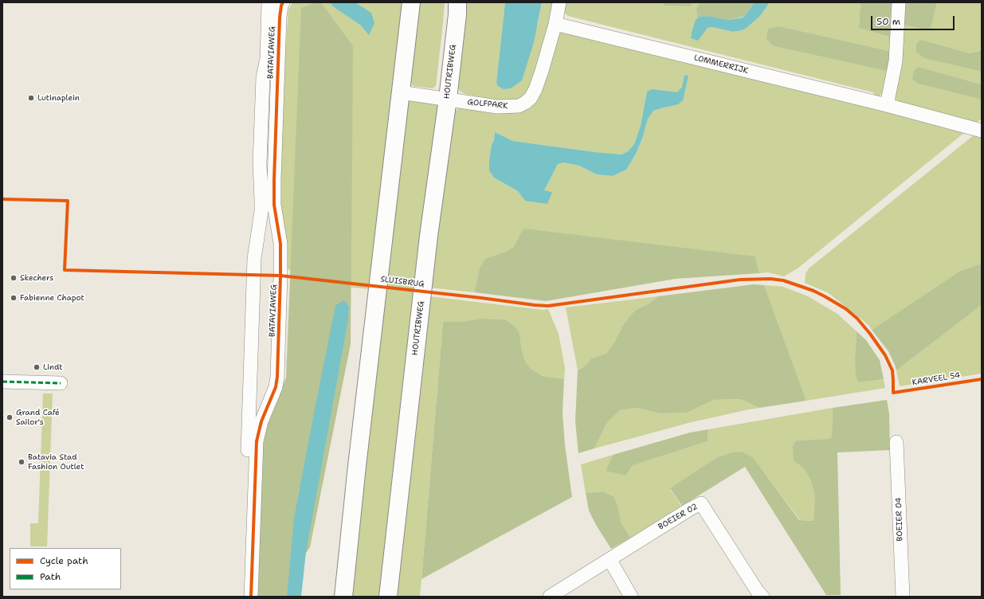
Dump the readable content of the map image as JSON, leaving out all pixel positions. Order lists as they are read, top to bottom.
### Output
{
  "streets": {
    "main road": ["HOUTRIBWEG"],
    "street": [
      "BATAVIAWEG",
      "LOMMERRIJK",
      "GOLFPARK",
      "BOEIER 02",
      "BOEIER 04"
    ],
    "cycle path": ["SLUISBRUG"]
  },
  "crossings": [
    ["LOMMERRIJK", "GOLFPARK"],
    ["HOUTRIBWEG", "GOLFPARK"]
  ],
  "places": [
    "Lutinaplein",
    "Skechers",
    "Fabienne Chapot",
    "Lindt",
    "Grand Café Sailor's",
    "Batavia Stad Fashion Outlet"
  ],
  "legend": ["Cycle path", "Path"],
  "scale_bar": "50 m"
}
